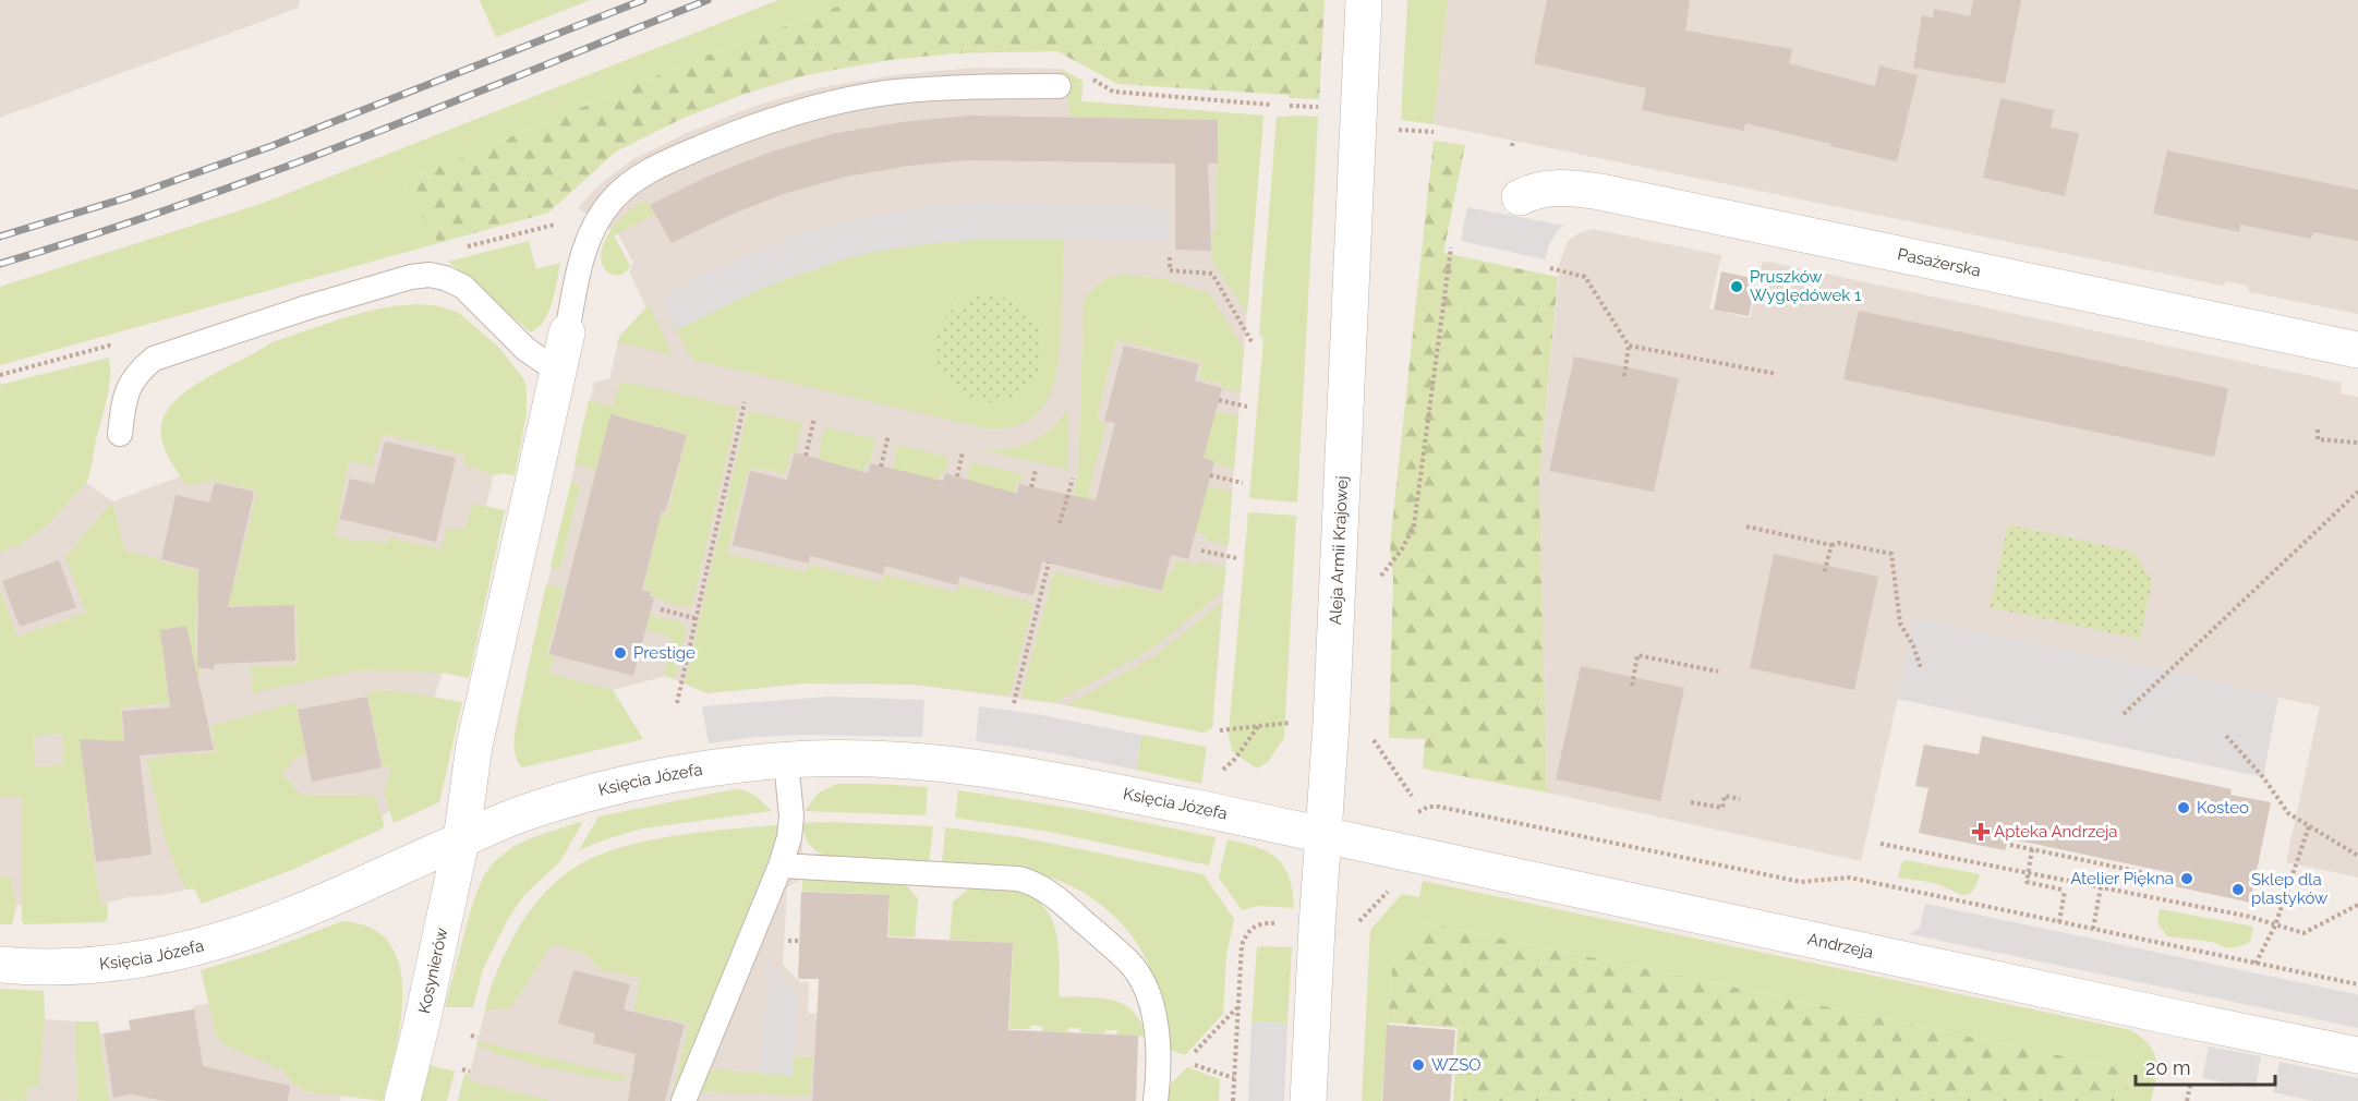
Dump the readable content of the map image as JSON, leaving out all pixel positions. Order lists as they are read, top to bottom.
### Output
{
  "streets": {
    "street": [
      "Pasażerska",
      "Aleja Armii Krajowej",
      "Księcia Józefa",
      "Andrzeja",
      "Kosynierów"
    ]
  },
  "crossings": [
    ["Aleja Armii Krajowej", "Księcia Józefa"],
    ["Aleja Armii Krajowej", "Andrzeja"],
    ["Księcia Józefa", "Andrzeja"],
    ["Księcia Józefa", "Kosynierów"]
  ],
  "places": {
    "other": [
      "Pruszków Wyględówek 1",
      "Prestige",
      "Kosteo",
      "Atelier Piękna",
      "Sklep dla plastyków",
      "WZSO"
    ],
    "health": ["Apteka Andrzeja"]
  },
  "scale_bar": "20 m"
}
